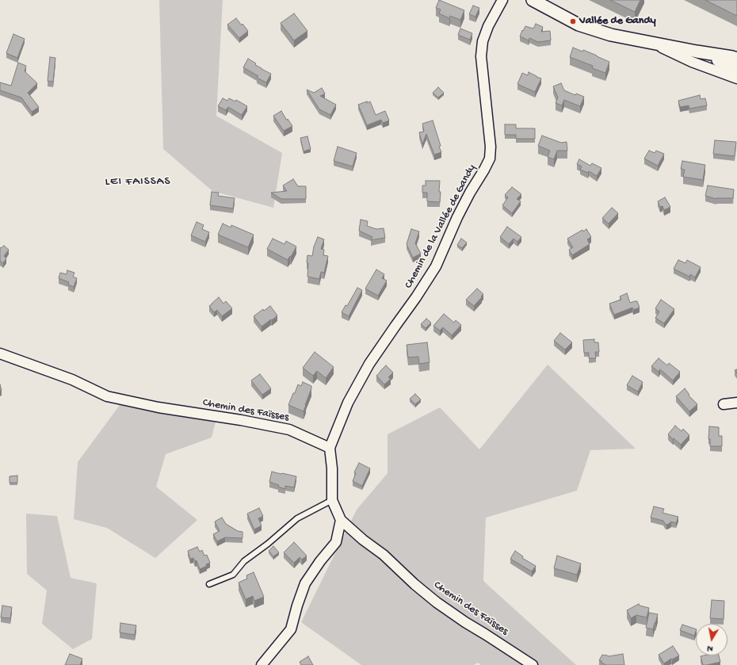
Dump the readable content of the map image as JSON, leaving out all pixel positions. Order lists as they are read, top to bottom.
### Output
{
  "streets": {
    "street": ["Chemin de la Vallée de Gandy", "Chemin des Faïsses"]
  },
  "crossings": [
    ["Chemin de la Vallée de Gandy", "Chemin des Faïsses"]
  ],
  "districts": ["LEI FAISSAS"],
  "places": ["Vallée de Gandy"],
  "north": "bottom"
}
